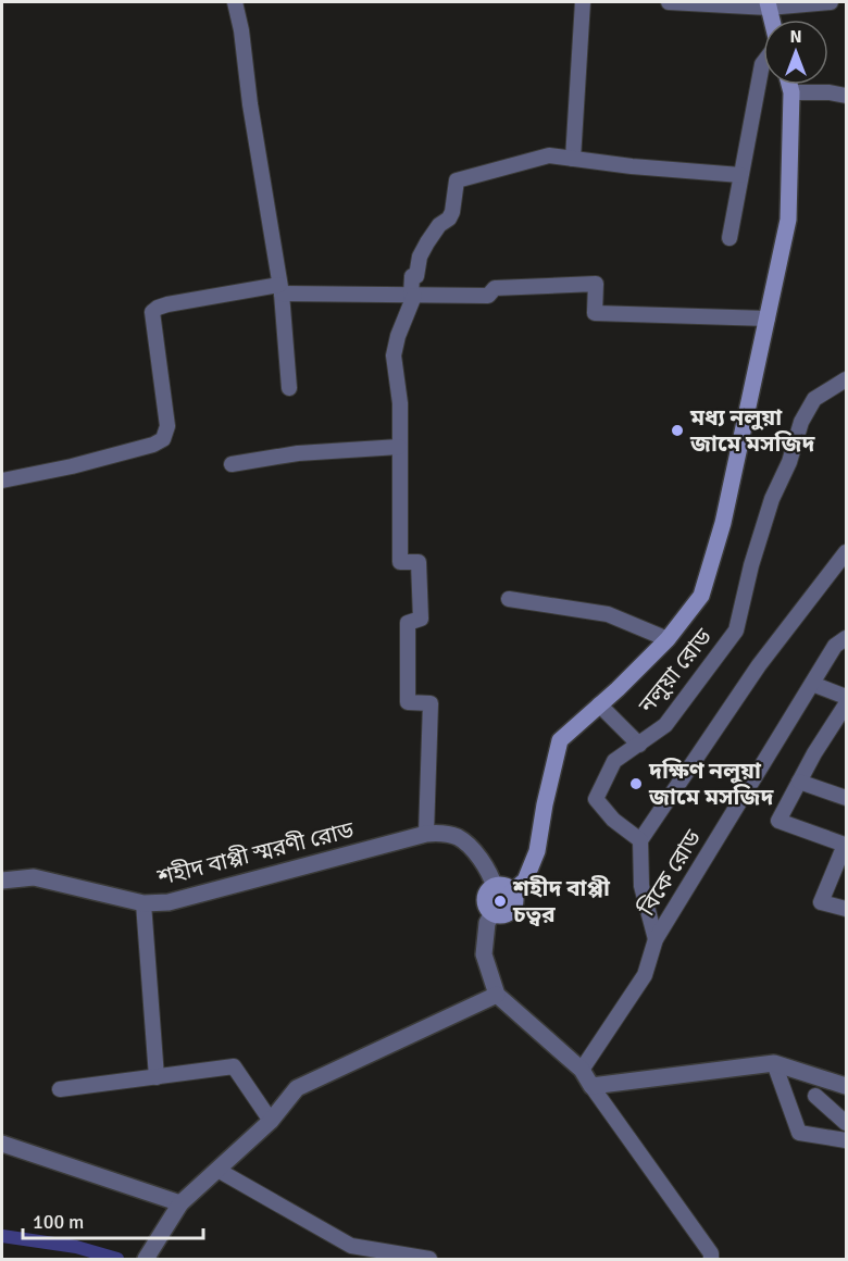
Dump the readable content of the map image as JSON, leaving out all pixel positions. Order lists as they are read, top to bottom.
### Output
{
  "streets": {
    "street": ["নলুয়া রোড", "শহীদ বাপ্পী স্মরণী রোড", "বিকে রোড"]
  },
  "places": ["মধ্য নলুয়া জামে মসজিদ", "দক্ষিণ নলুয়া জামে মসজিদ", "শহীদ বাপ্পী চত্বর"],
  "scale_bar": "100 m",
  "north": "top"
}
